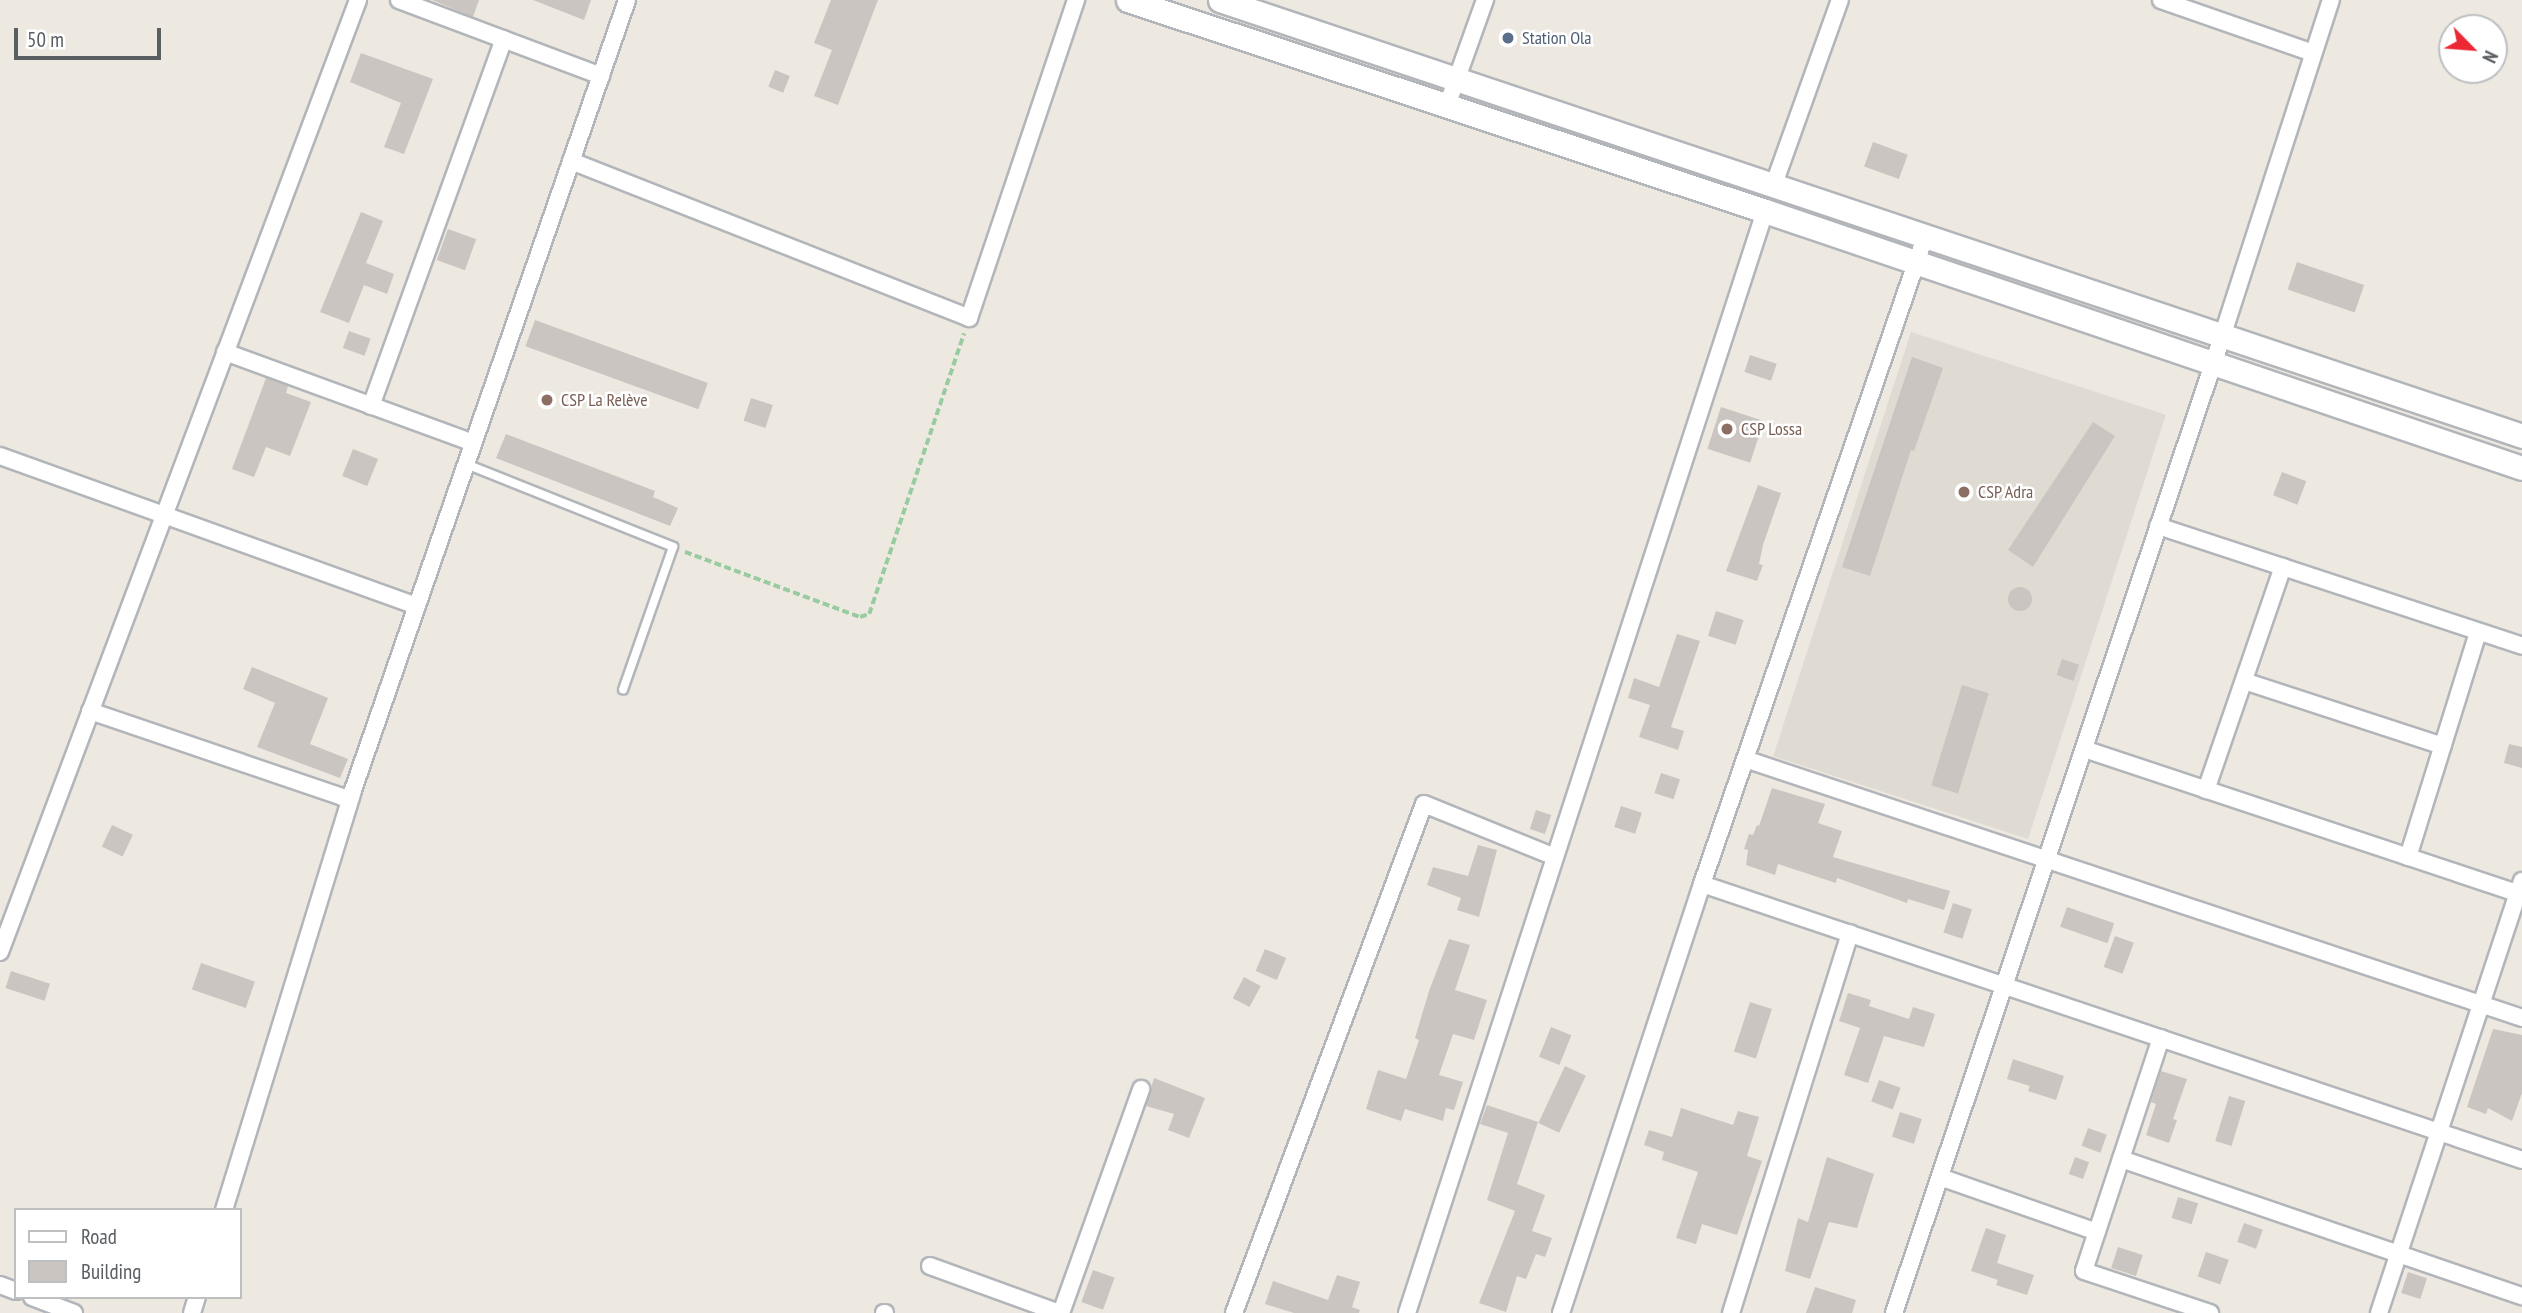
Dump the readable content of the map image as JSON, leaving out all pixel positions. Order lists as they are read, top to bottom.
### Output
{
  "places": [
    "Station Ola",
    "CSP La Relève",
    "CSP Lossa",
    "CSP Adra"
  ],
  "legend": ["Road", "Building"],
  "scale_bar": "50 m",
  "north": "bottom right"
}
